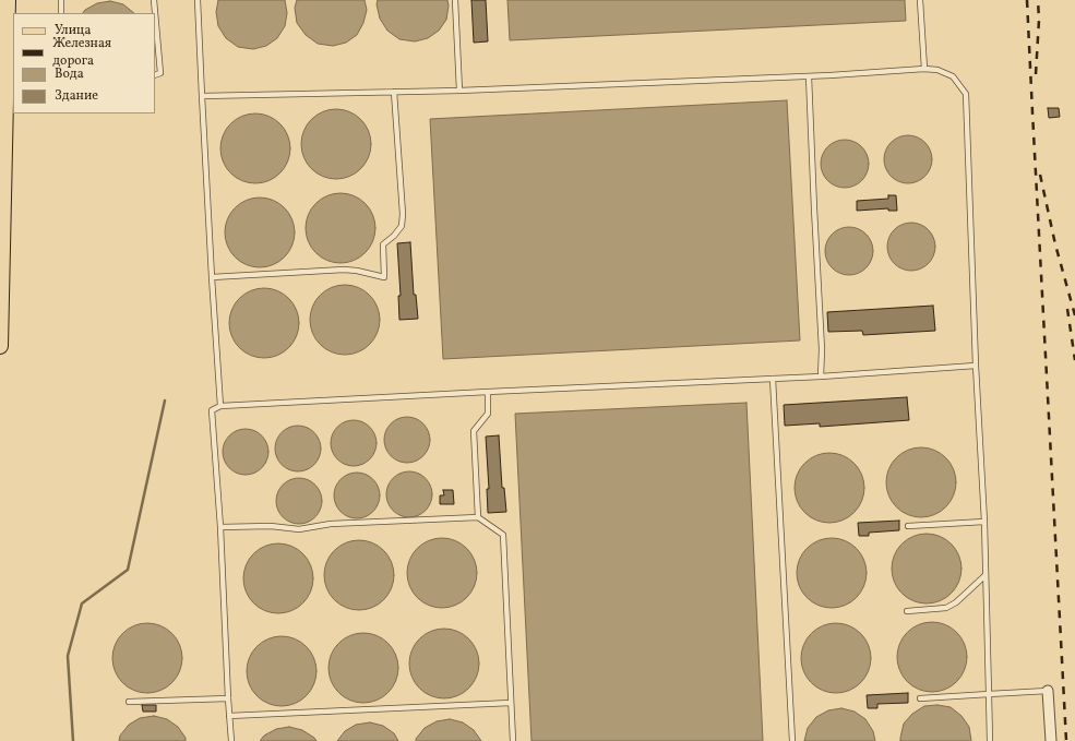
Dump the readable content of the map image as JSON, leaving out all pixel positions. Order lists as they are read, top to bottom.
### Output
{
  "legend": [
    "Улица",
    "Железная дорога",
    "Вода",
    "Здание"
  ]
}
